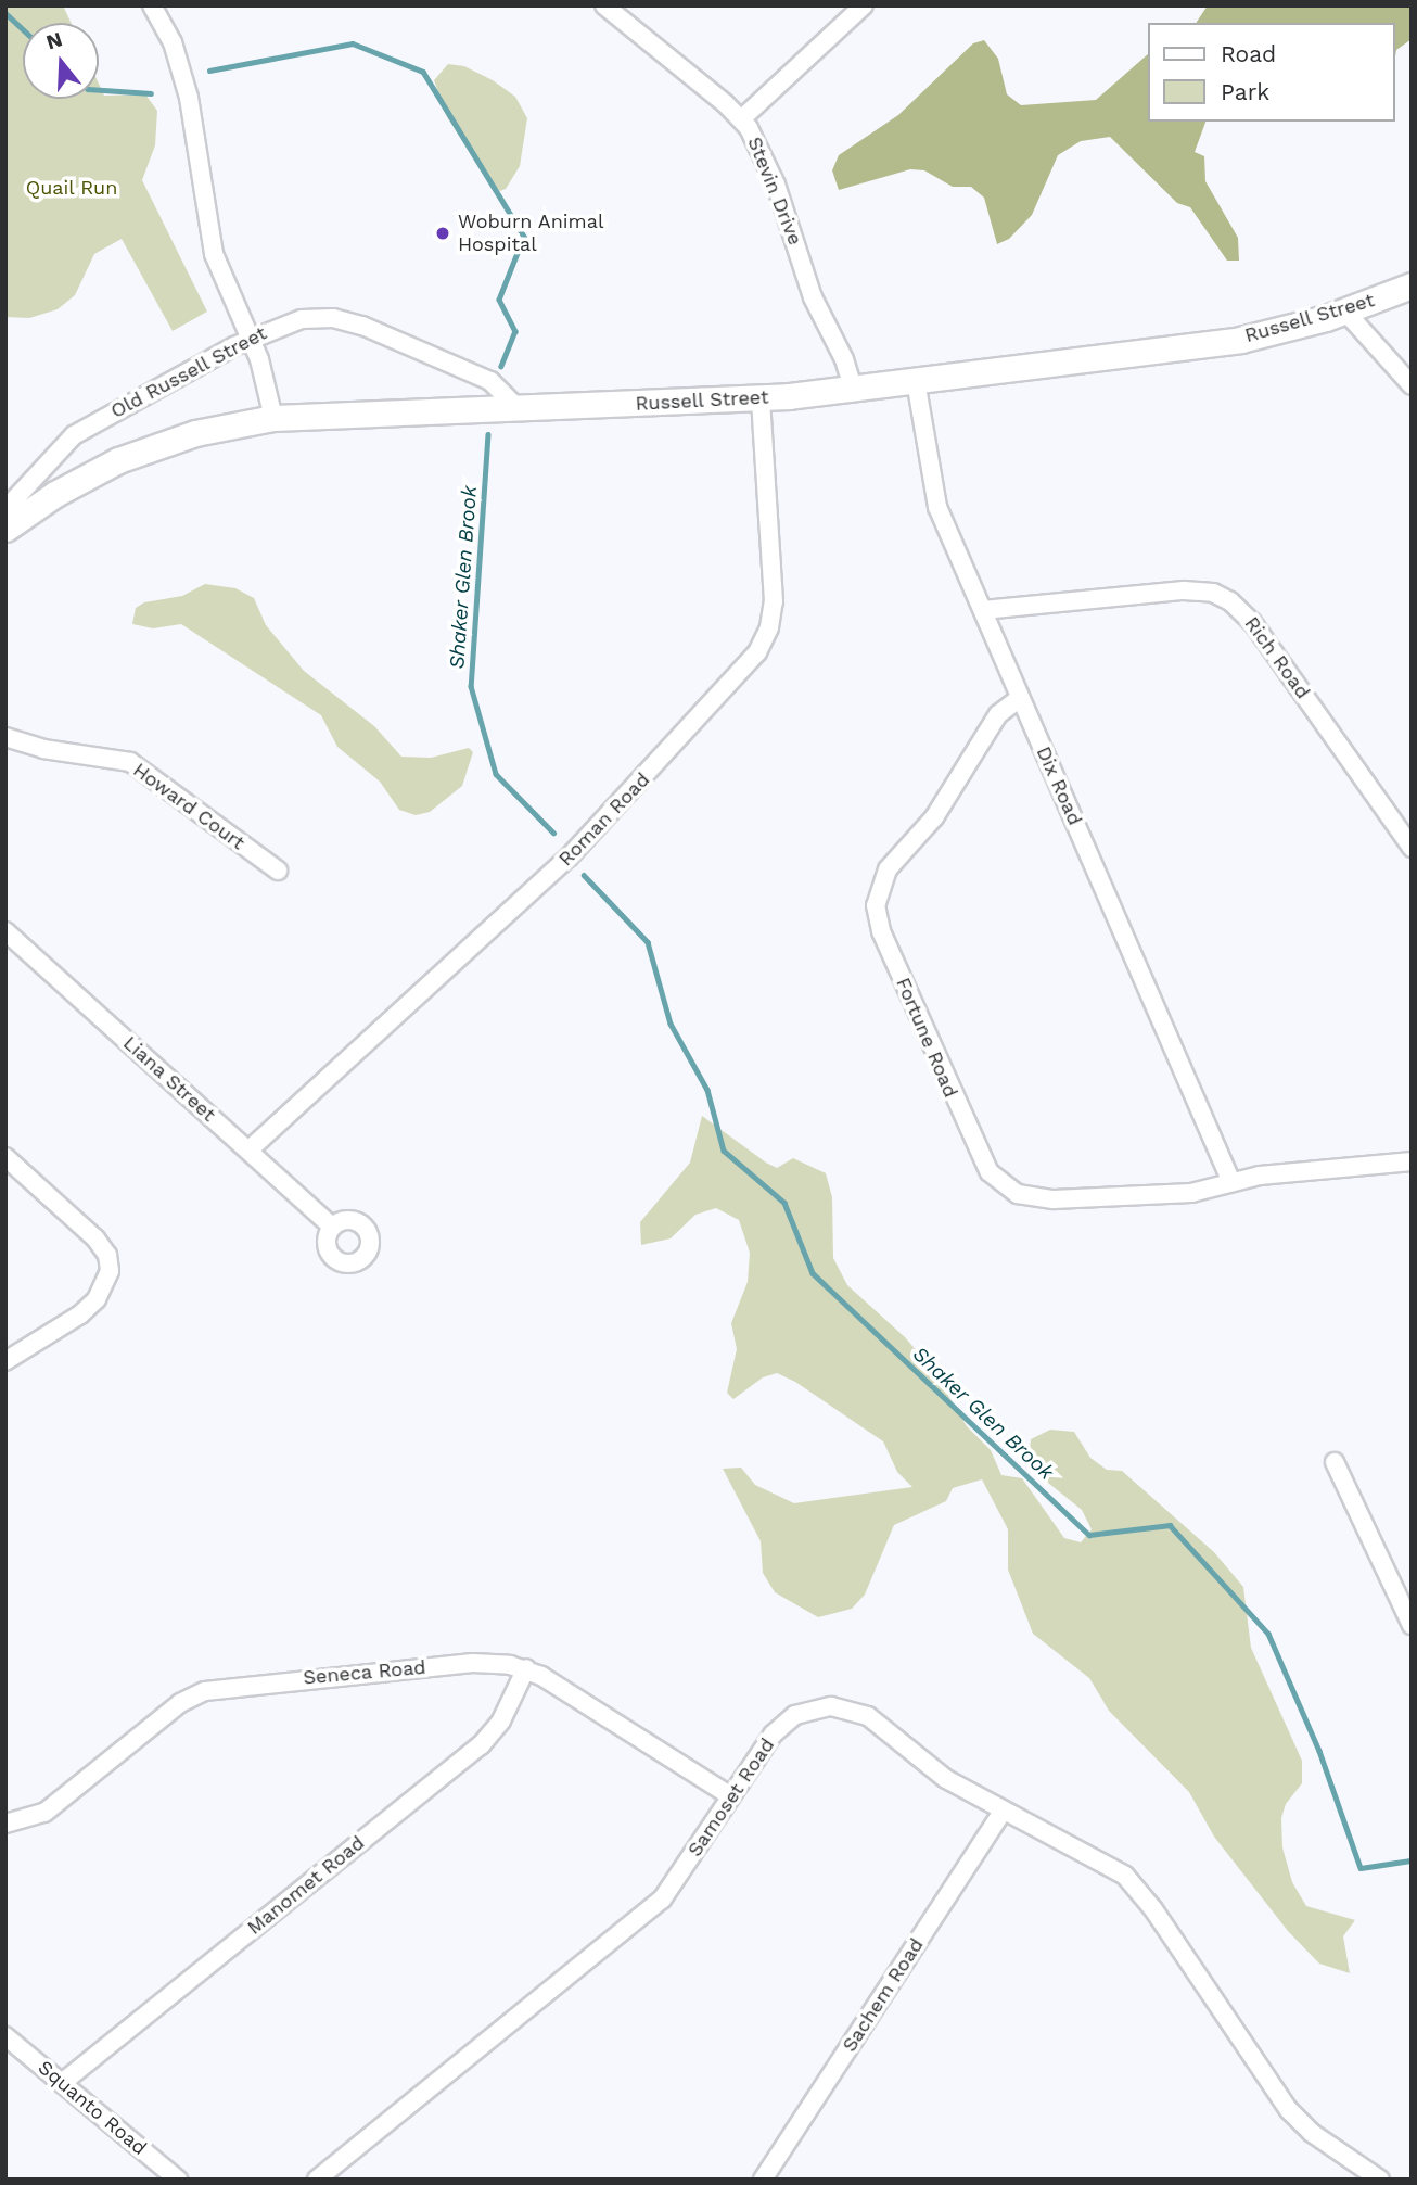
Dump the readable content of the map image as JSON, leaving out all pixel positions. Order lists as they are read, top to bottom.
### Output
{
  "streets": {
    "street": [
      "Stevin Drive",
      "Russell Street",
      "Old Russell Street",
      "Rich Road",
      "Dix Road",
      "Howard Court",
      "Roman Road",
      "Fortune Road",
      "Liana Street",
      "Seneca Road",
      "Samoset Road",
      "Manomet Road",
      "Sachem Road",
      "Squanto Road"
    ]
  },
  "crossings": [
    ["Stevin Drive", "Russell Street"],
    ["Russell Street", "Old Russell Street"],
    ["Russell Street", "Dix Road"],
    ["Russell Street", "Roman Road"],
    ["Rich Road", "Dix Road"],
    ["Dix Road", "Fortune Road"],
    ["Roman Road", "Liana Street"],
    ["Seneca Road", "Samoset Road"],
    ["Seneca Road", "Manomet Road"],
    ["Samoset Road", "Sachem Road"],
    ["Manomet Road", "Squanto Road"]
  ],
  "water": ["Shaker Glen Brook"],
  "parks": ["Quail Run"],
  "places": ["Woburn Animal Hospital"],
  "legend": ["Road", "Park"],
  "north": "top"
}
